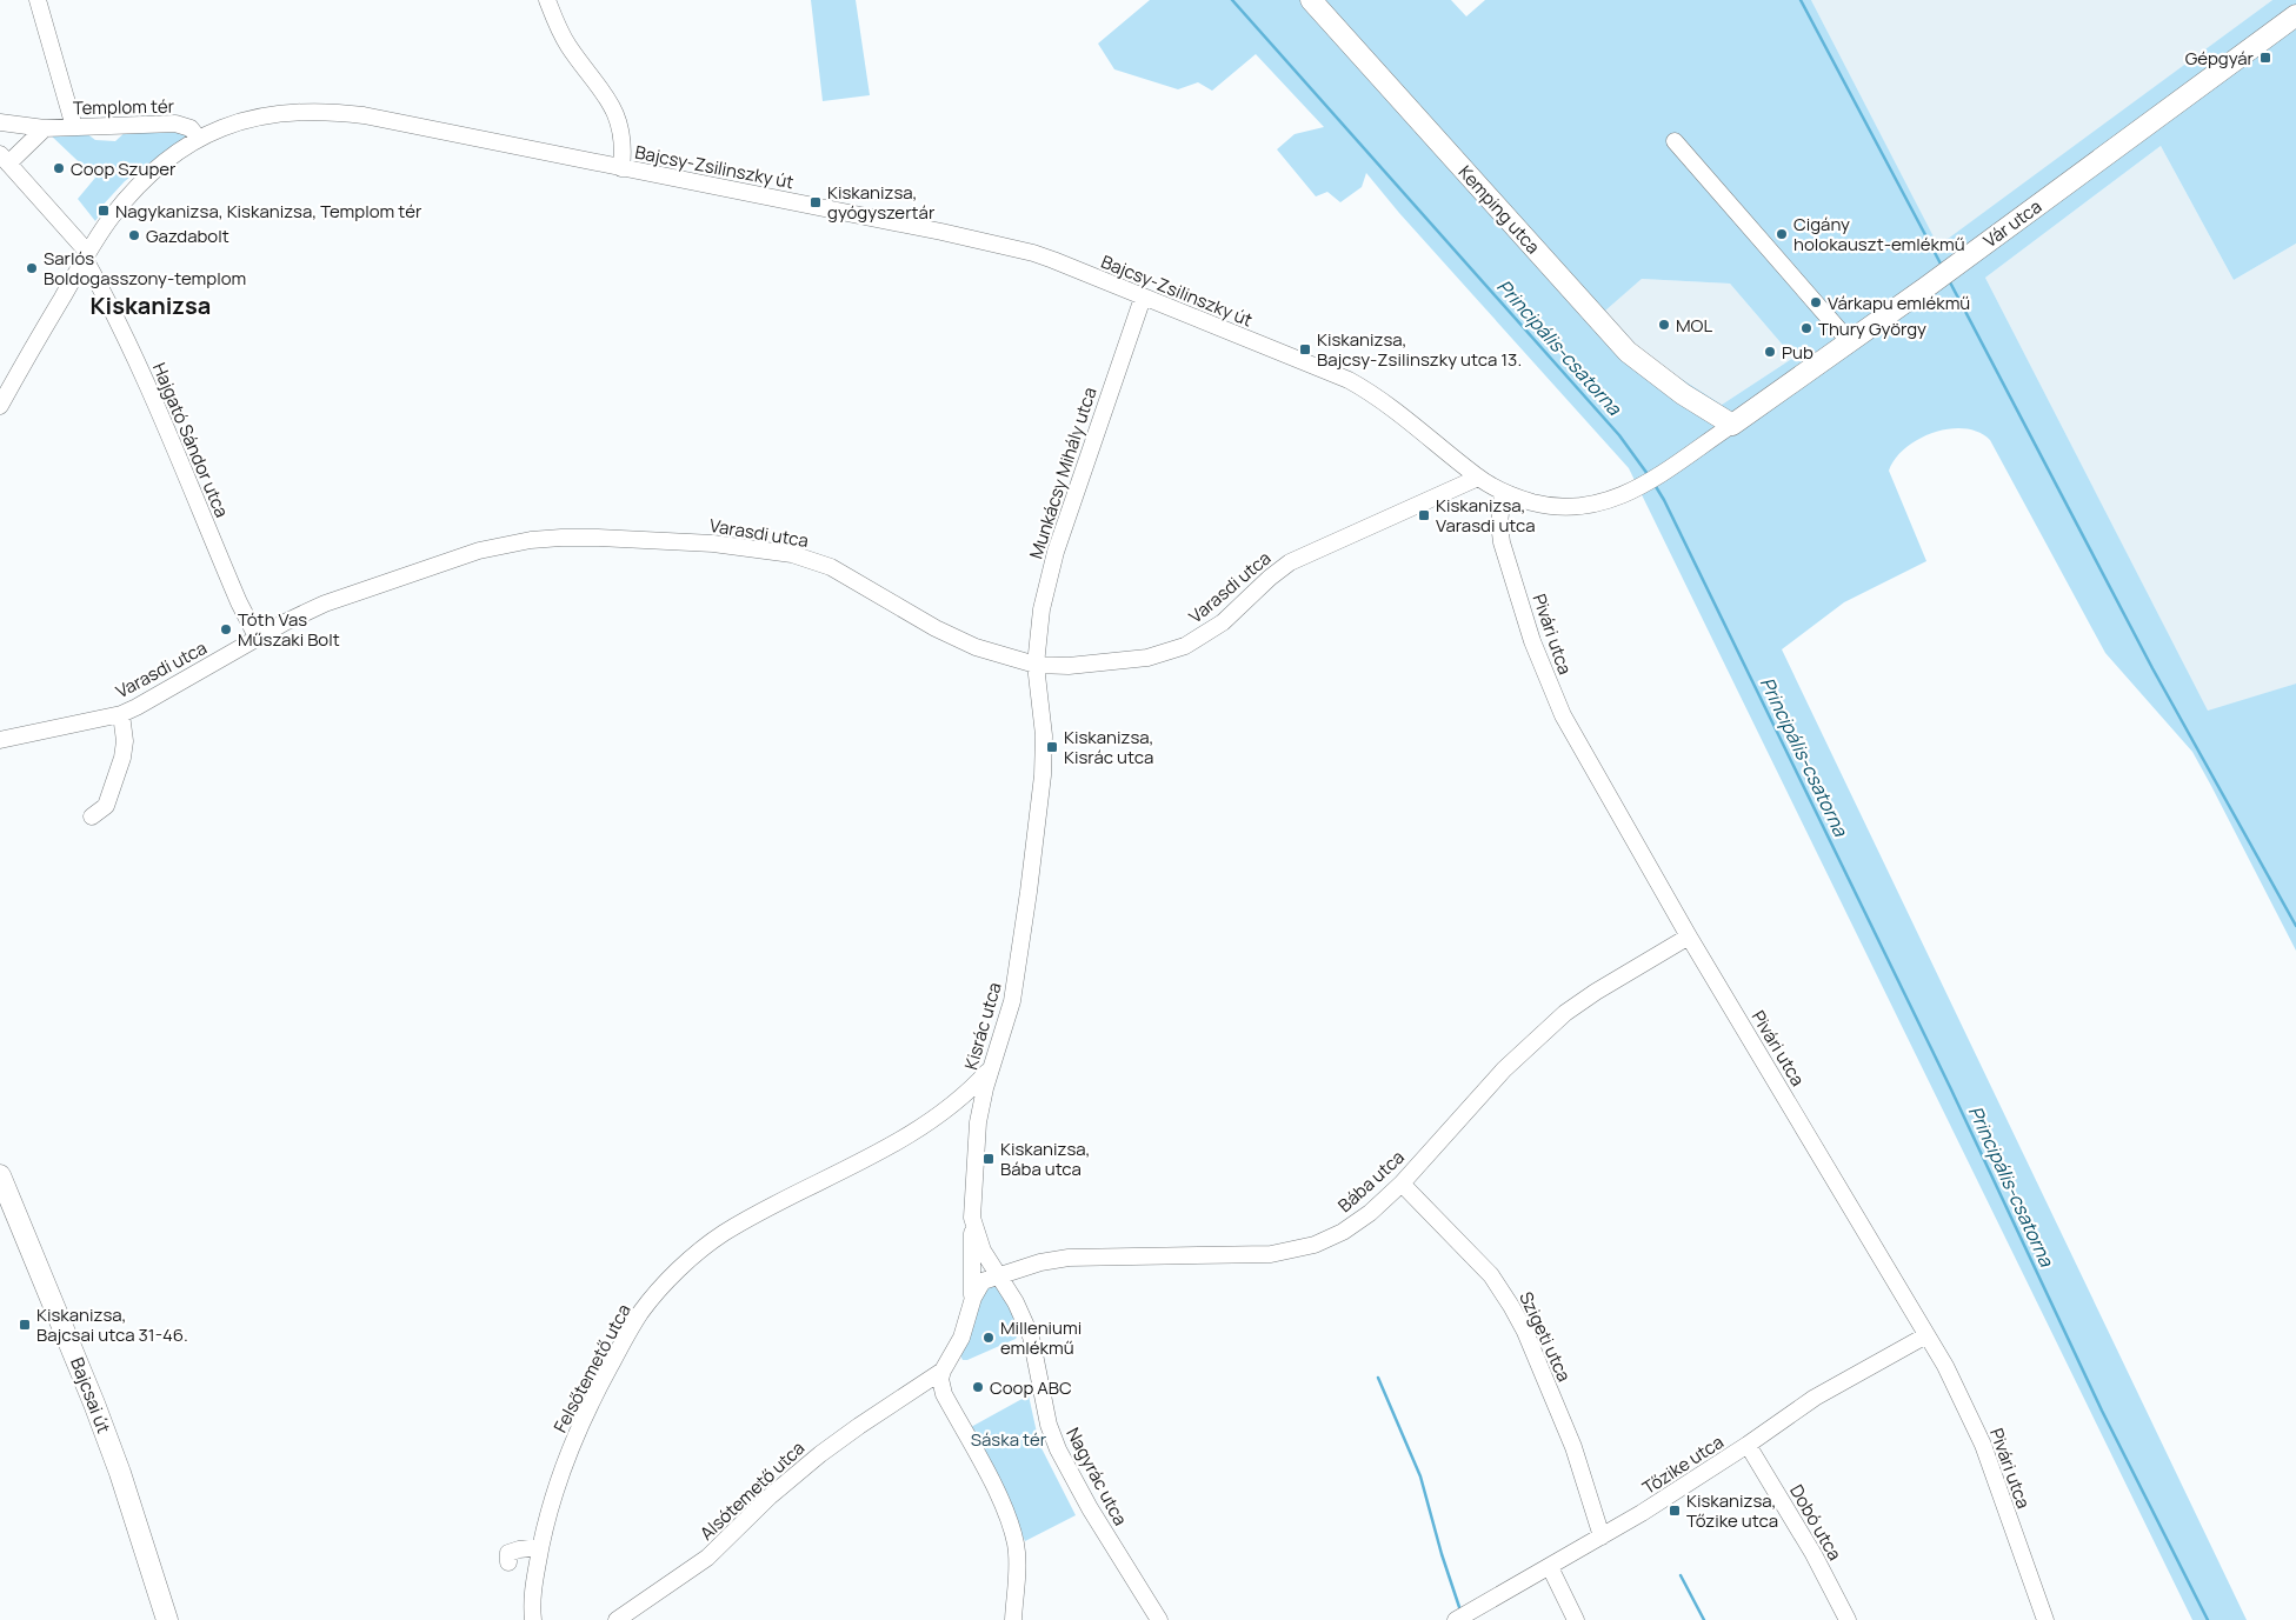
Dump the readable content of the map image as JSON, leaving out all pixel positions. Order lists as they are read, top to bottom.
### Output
{
  "streets": {
    "main road": ["Kemping utca", "Vár utca", "Bajcsai út"],
    "street": [
      "Templom tér",
      "Bajcsy-Zsilinszky út",
      "Hajgató Sándor utca",
      "Munkácsy Mihály utca",
      "Varasdi utca",
      "Pivári utca",
      "Kisrác utca",
      "Bába utca",
      "Szigeti utca",
      "Felsőtemető utca",
      "Tőzike utca",
      "Nagyrác utca",
      "Alsótemető utca",
      "Dobó utca"
    ]
  },
  "crossings": [
    ["Templom tér", "Bajcsy-Zsilinszky út"],
    ["Bajcsy-Zsilinszky út", "Vár utca"],
    ["Bajcsy-Zsilinszky út", "Hajgató Sándor utca"],
    ["Bajcsy-Zsilinszky út", "Munkácsy Mihály utca"],
    ["Bajcsy-Zsilinszky út", "Varasdi utca"],
    ["Bajcsy-Zsilinszky út", "Pivári utca"],
    ["Kemping utca", "Vár utca"],
    ["Hajgató Sándor utca", "Varasdi utca"],
    ["Munkácsy Mihály utca", "Varasdi utca"],
    ["Munkácsy Mihály utca", "Kisrác utca"],
    ["Varasdi utca", "Kisrác utca"],
    ["Pivári utca", "Bába utca"],
    ["Pivári utca", "Tőzike utca"],
    ["Kisrác utca", "Bába utca"],
    ["Kisrác utca", "Felsőtemető utca"],
    ["Kisrác utca", "Nagyrác utca"],
    ["Bába utca", "Szigeti utca"],
    ["Bába utca", "Nagyrác utca"],
    ["Szigeti utca", "Tőzike utca"],
    ["Tőzike utca", "Dobó utca"]
  ],
  "districts": ["Kiskanizsa"],
  "water": ["Principális-csatorna"],
  "parks": ["Sáska tér"],
  "places": {
    "transit": [
      "Gépgyár",
      "Kiskanizsa, gyógyszertár",
      "Nagykanizsa, Kiskanizsa, Templom tér",
      "Kiskanizsa, Bajcsy-Zsilinszky utca 13.",
      "Kiskanizsa, Varasdi utca",
      "Kiskanizsa, Kisrác utca",
      "Kiskanizsa, Bába utca",
      "Kiskanizsa, Bajcsai utca 31-46.",
      "Kiskanizsa, Tőzike utca"
    ],
    "other": [
      "Coop Szuper",
      "Cigány holokauszt-emlékmű",
      "Gazdabolt",
      "Sarlós Boldogasszony-templom",
      "Várkapu emlékmű",
      "MOL",
      "Thury György",
      "Pub",
      "Tóth Vas Műszaki Bolt",
      "Milleniumi emlékmű",
      "Coop ABC"
    ]
  }
}
